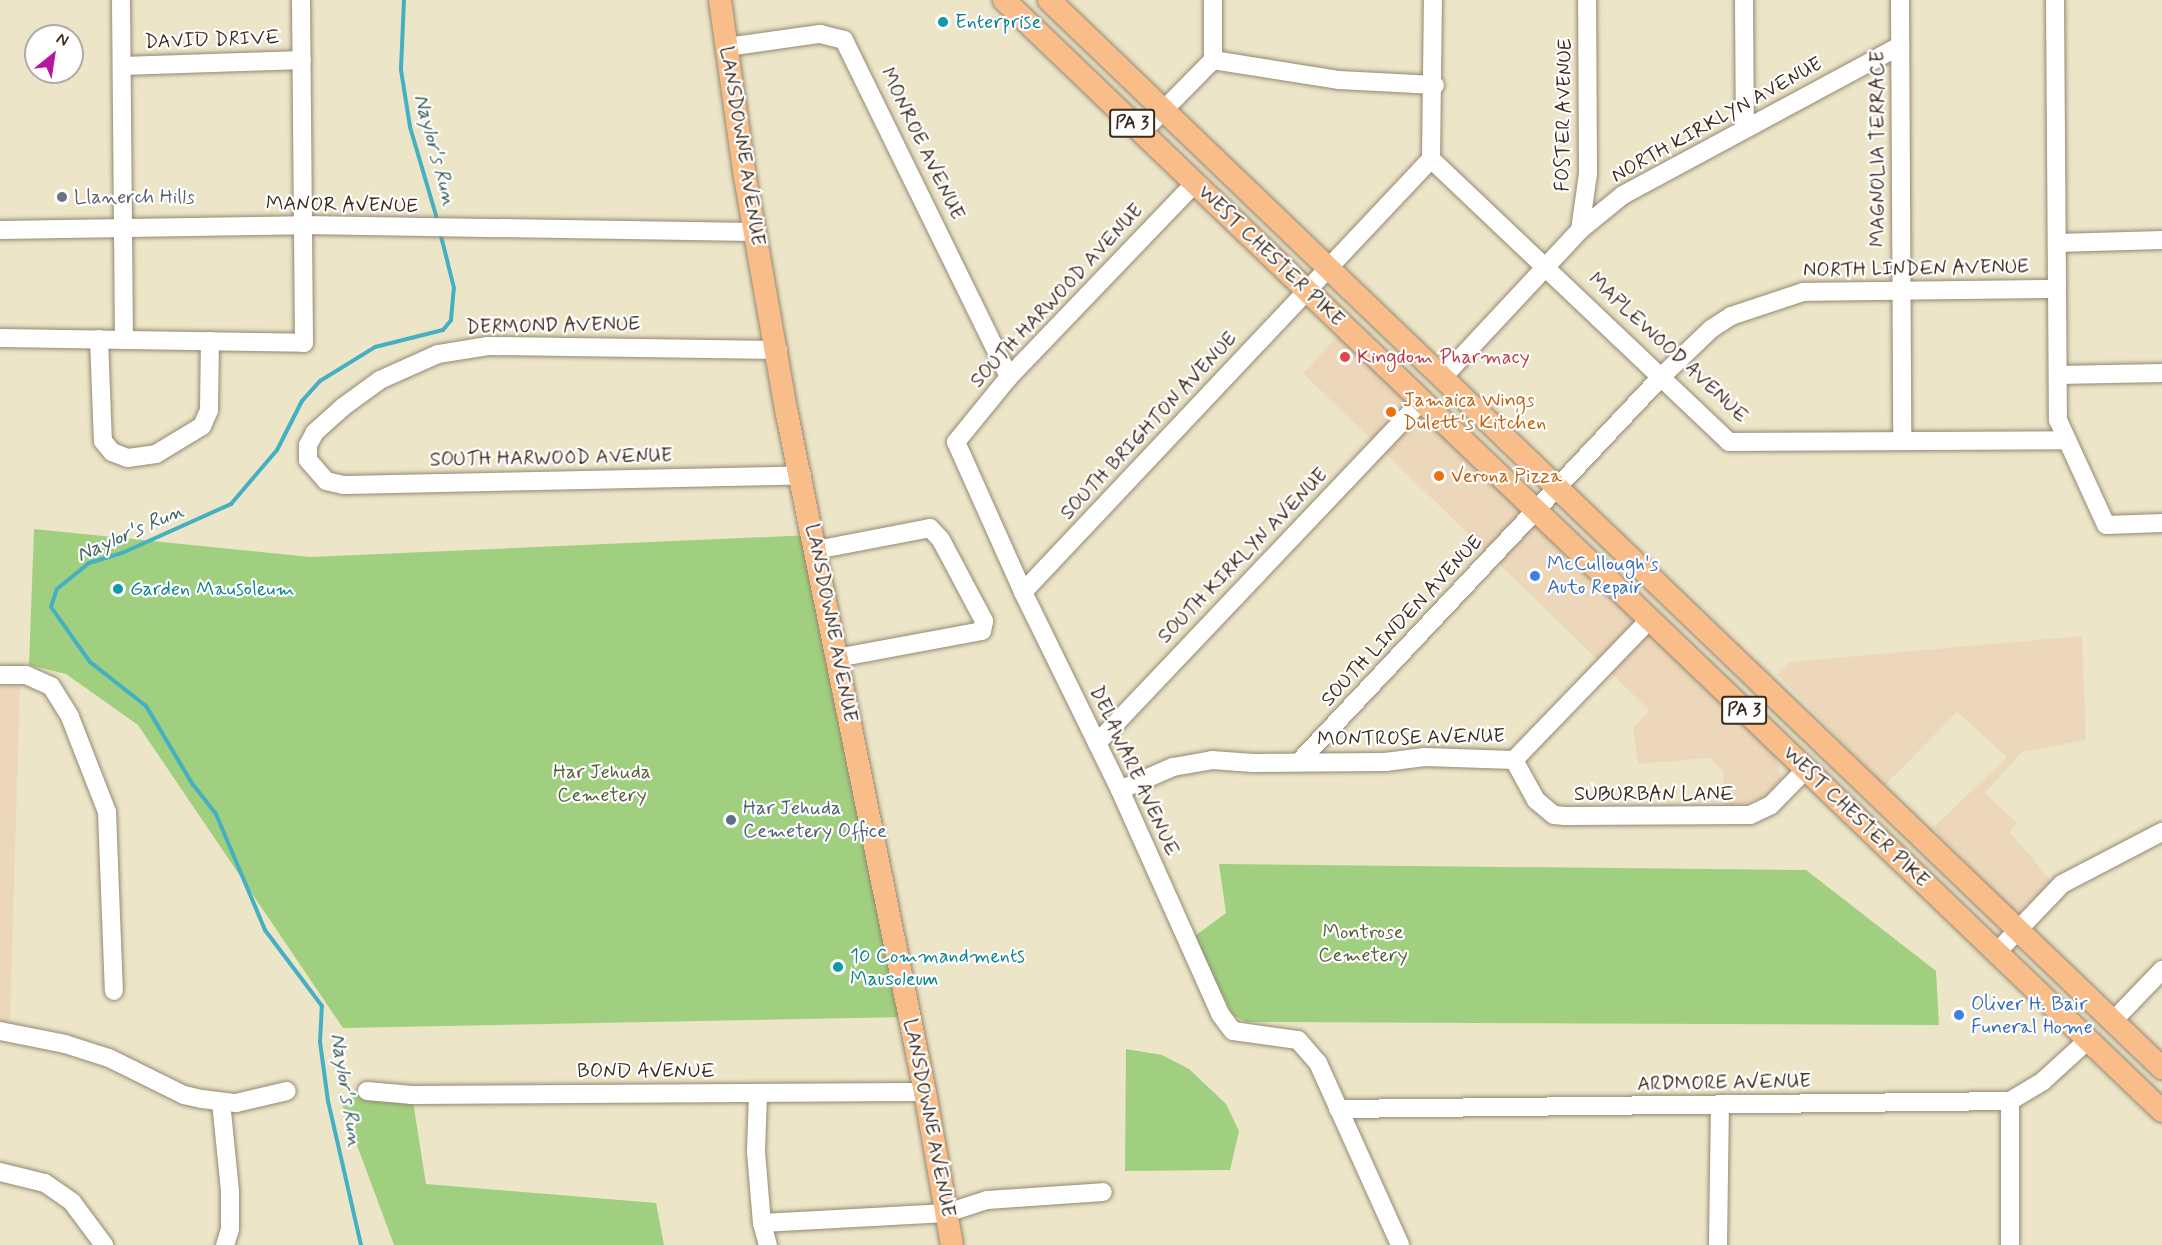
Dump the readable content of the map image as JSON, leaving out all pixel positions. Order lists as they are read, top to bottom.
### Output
{
  "streets": {
    "main road": ["PA 3", "LANSDOWNE AVENUE", "WEST CHESTER PIKE"],
    "street": [
      "DAVID DRIVE",
      "FOSTER AVENUE",
      "NORTH KIRKLYN AVENUE",
      "MONROE AVENUE",
      "MAGNOLIA TERRACE",
      "MANOR AVENUE",
      "NORTH LINDEN AVENUE",
      "SOUTH HARWOOD AVENUE",
      "DERMOND AVENUE",
      "MAPLEWOOD AVENUE",
      "SOUTH BRIGHTON AVENUE",
      "SOUTH KIRKLYN AVENUE",
      "SOUTH LINDEN AVENUE",
      "MONTROSE AVENUE",
      "DELAWARE AVENUE",
      "SUBURBAN LANE",
      "BOND AVENUE",
      "ARDMORE AVENUE"
    ]
  },
  "crossings": [
    ["FOSTER AVENUE", "NORTH KIRKLYN AVENUE"],
    ["NORTH KIRKLYN AVENUE", "MAGNOLIA TERRACE"],
    ["NORTH KIRKLYN AVENUE", "WEST CHESTER PIKE"],
    ["NORTH KIRKLYN AVENUE", "MAPLEWOOD AVENUE"],
    ["MONROE AVENUE", "LANSDOWNE AVENUE"],
    ["MONROE AVENUE", "SOUTH HARWOOD AVENUE"],
    ["LANSDOWNE AVENUE", "MANOR AVENUE"],
    ["LANSDOWNE AVENUE", "SOUTH HARWOOD AVENUE"],
    ["LANSDOWNE AVENUE", "DERMOND AVENUE"],
    ["LANSDOWNE AVENUE", "BOND AVENUE"],
    ["MAGNOLIA TERRACE", "NORTH LINDEN AVENUE"],
    ["MAGNOLIA TERRACE", "MAPLEWOOD AVENUE"],
    ["WEST CHESTER PIKE", "NORTH LINDEN AVENUE"],
    ["WEST CHESTER PIKE", "SOUTH HARWOOD AVENUE"],
    ["WEST CHESTER PIKE", "SOUTH BRIGHTON AVENUE"],
    ["WEST CHESTER PIKE", "SOUTH KIRKLYN AVENUE"],
    ["WEST CHESTER PIKE", "SOUTH LINDEN AVENUE"],
    ["WEST CHESTER PIKE", "MONTROSE AVENUE"],
    ["WEST CHESTER PIKE", "SUBURBAN LANE"],
    ["NORTH LINDEN AVENUE", "MAPLEWOOD AVENUE"],
    ["NORTH LINDEN AVENUE", "SOUTH LINDEN AVENUE"],
    ["SOUTH HARWOOD AVENUE", "DERMOND AVENUE"],
    ["SOUTH HARWOOD AVENUE", "DELAWARE AVENUE"],
    ["MAPLEWOOD AVENUE", "SOUTH BRIGHTON AVENUE"],
    ["SOUTH BRIGHTON AVENUE", "DELAWARE AVENUE"],
    ["SOUTH KIRKLYN AVENUE", "DELAWARE AVENUE"],
    ["SOUTH LINDEN AVENUE", "MONTROSE AVENUE"],
    ["MONTROSE AVENUE", "DELAWARE AVENUE"],
    ["MONTROSE AVENUE", "SUBURBAN LANE"],
    ["DELAWARE AVENUE", "ARDMORE AVENUE"]
  ],
  "water": ["Naylor's Run"],
  "parks": ["Har Jehuda Cemetery", "Montrose Cemetery"],
  "places": [
    "Enterprise",
    "Llanerch Hills",
    "Kingdom Pharmacy",
    "Jamaica Wings Dulett's Kitchen",
    "Verona Pizza",
    "McCullough's Auto Repair",
    "Garden Mausoleum",
    "Har Jehuda Cemetery Office",
    "10 Commandments Mausoleum",
    "Oliver H. Bair Funeral Home"
  ],
  "north": "top right"
}
